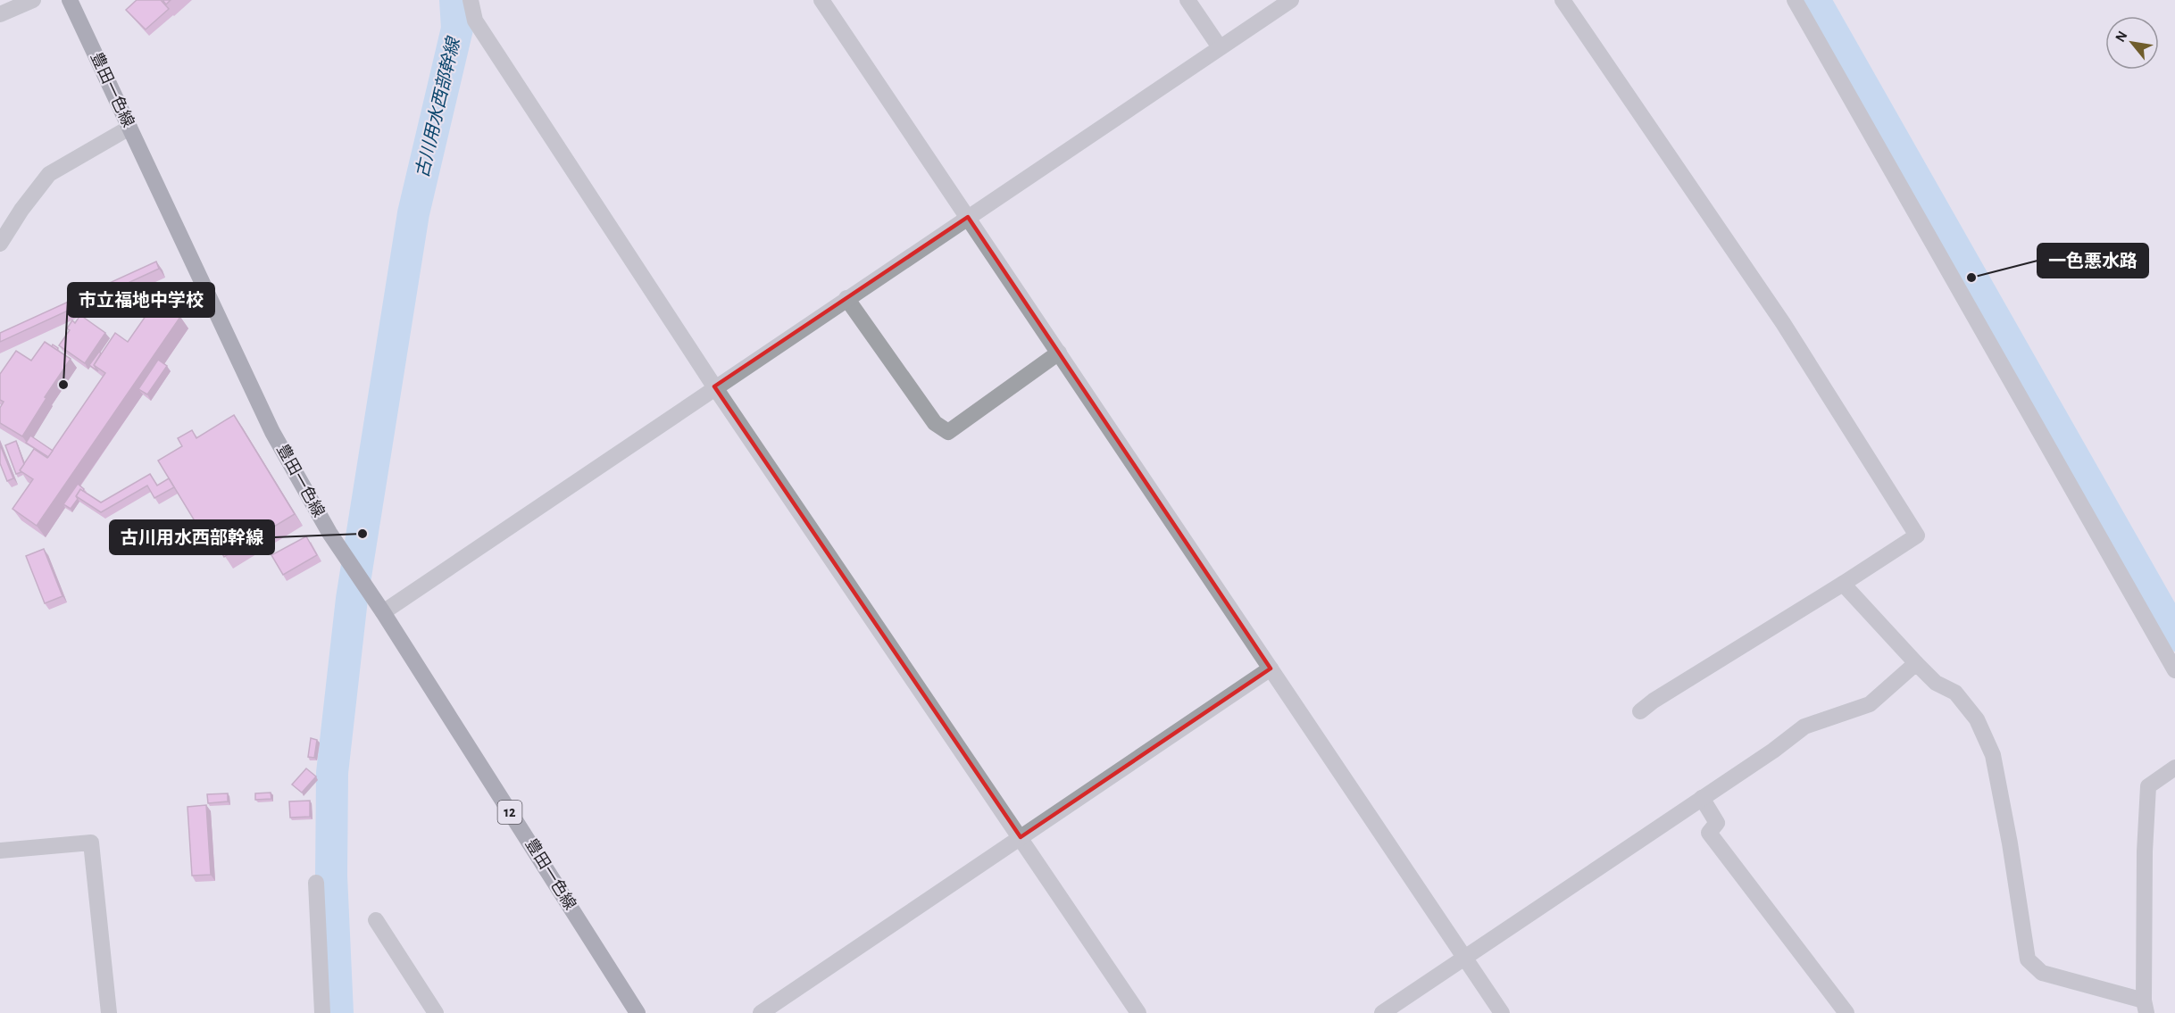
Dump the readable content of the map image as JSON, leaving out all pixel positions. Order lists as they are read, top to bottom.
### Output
{
  "streets": {
    "main road": ["豊田一色線", "12"]
  },
  "water": ["古川用水西部幹線"],
  "places": ["一色悪水路", "市立福地中学校", "古川用水西部幹線"],
  "north": "top left"
}
